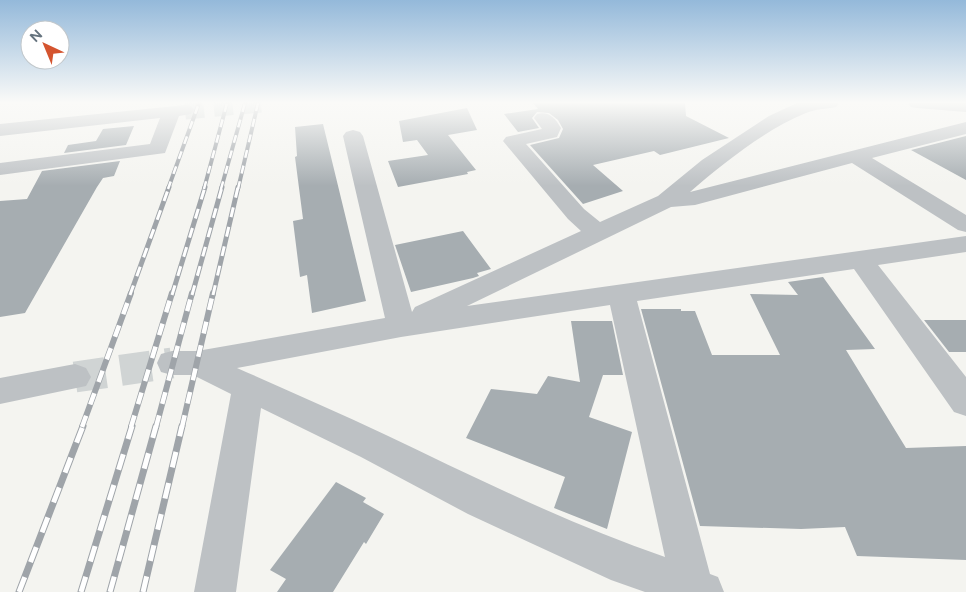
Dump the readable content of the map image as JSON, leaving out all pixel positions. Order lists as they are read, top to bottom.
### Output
{
  "north": "top left"
}
